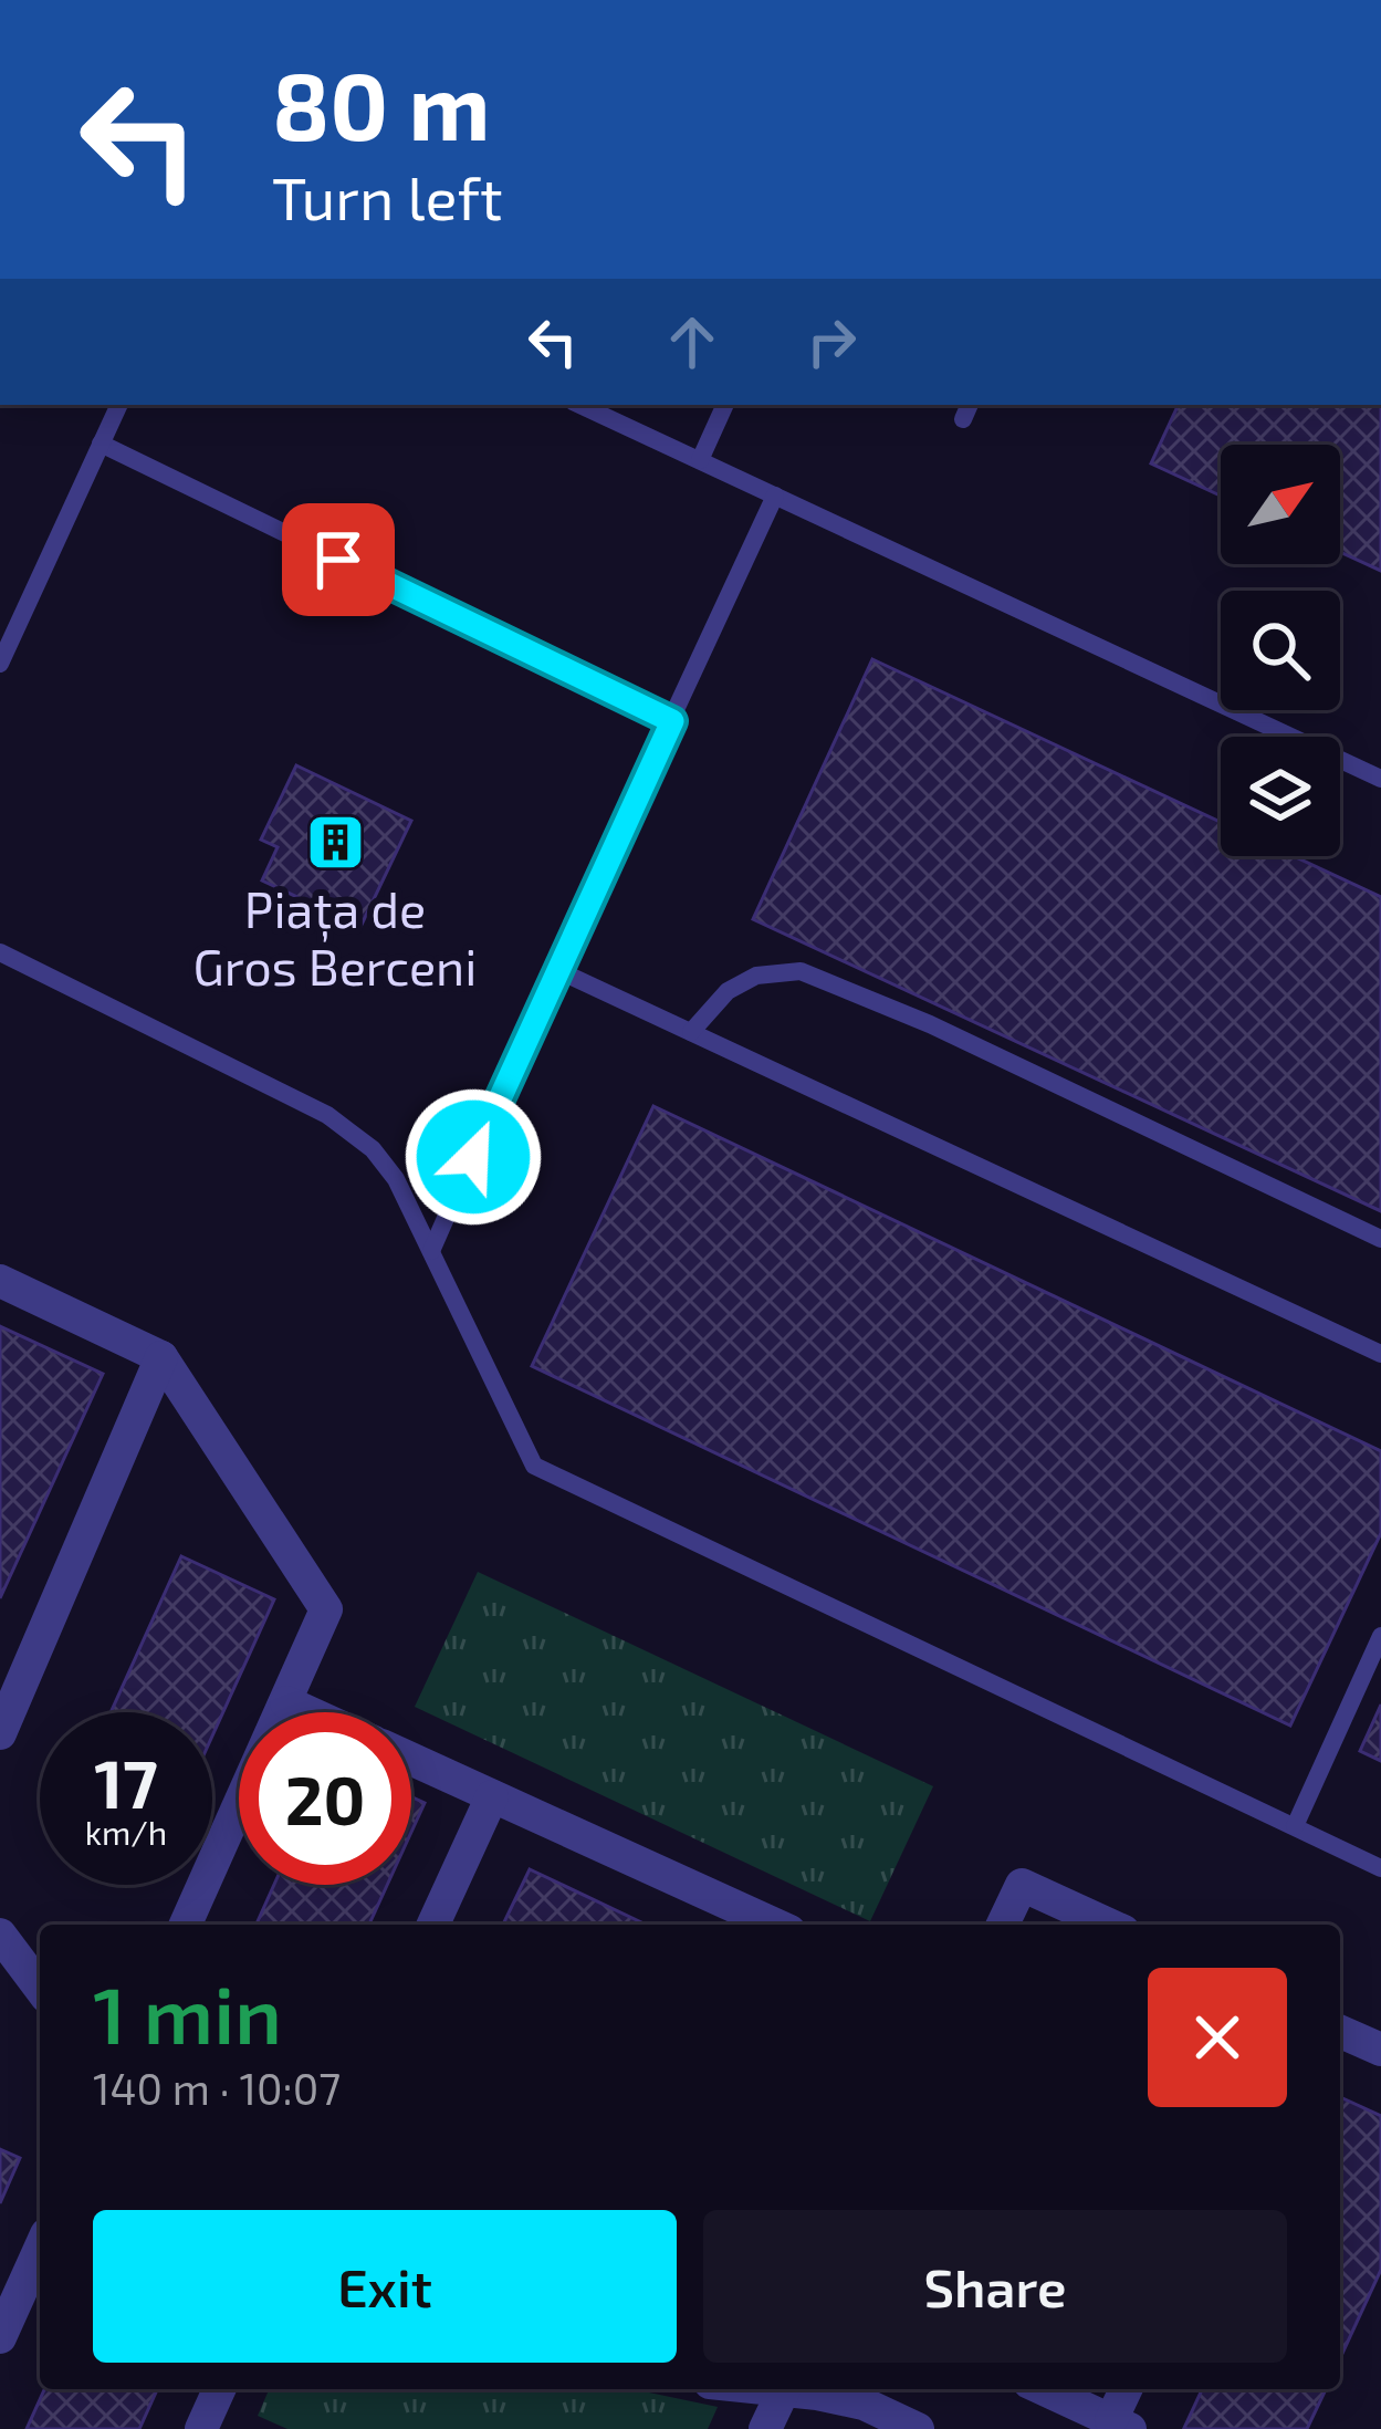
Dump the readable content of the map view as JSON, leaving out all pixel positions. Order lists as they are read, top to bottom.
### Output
{
  "places": {
    "building": ["Piața de Gros Berceni"]
  },
  "north": "top right",
  "page": {
    "turn": ["80 m", "Turn left"],
    "speed": "17 km/h",
    "limit": "20",
    "heading": ["1 min", "140 m · 10:07"],
    "buttons": ["Exit", "Share"]
  }
}
